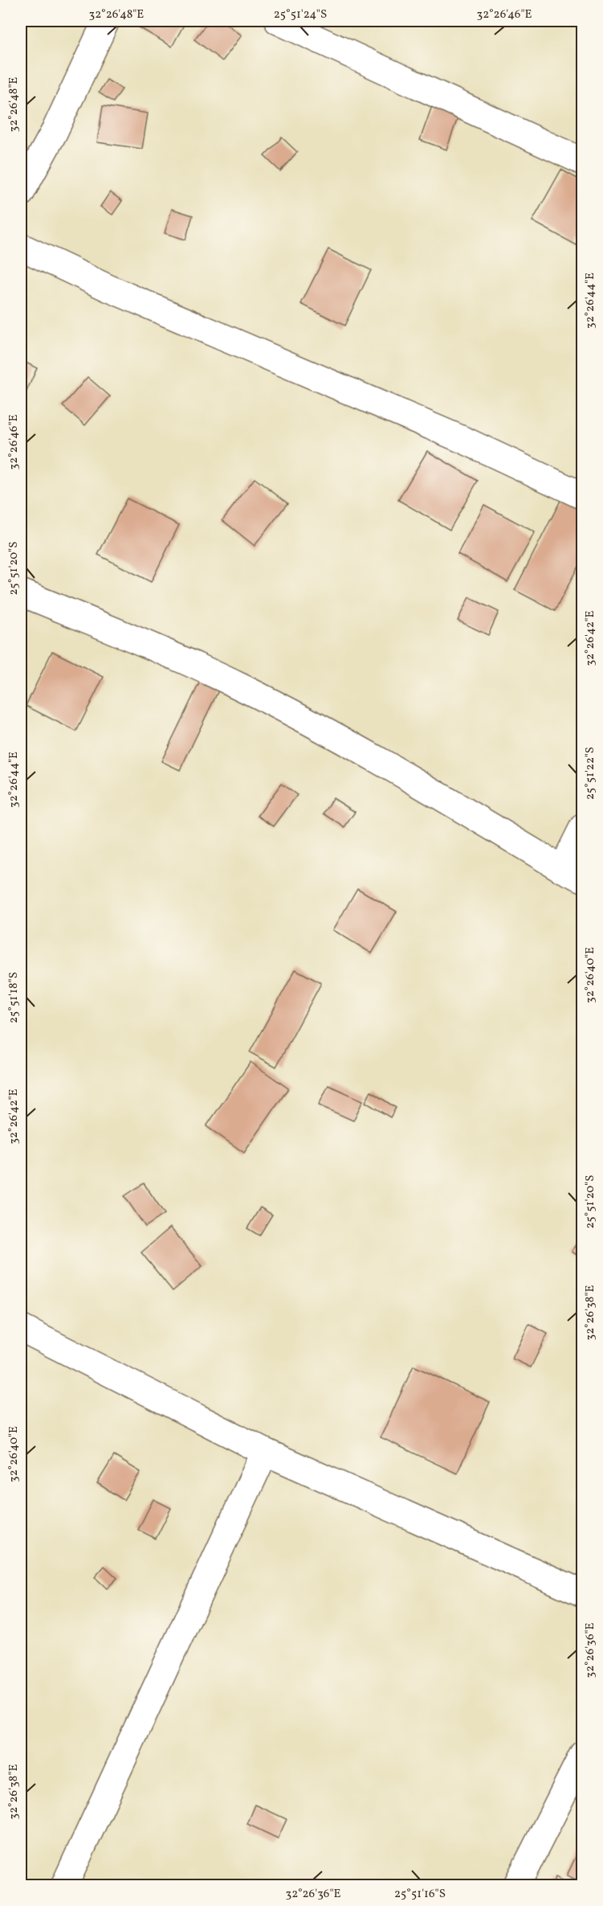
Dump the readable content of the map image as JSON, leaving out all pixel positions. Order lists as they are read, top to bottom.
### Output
{
  "coordinates": [
    "32°26'48\"E",
    "25°51'24\"S",
    "32°26'46\"E",
    "32°26'44\"E",
    "25°51'20\"S",
    "32°26'42\"E",
    "25°51'22\"S",
    "32°26'40\"E",
    "25°51'18\"S",
    "32°26'38\"E",
    "32°26'36\"E",
    "25°51'16\"S"
  ]
}
